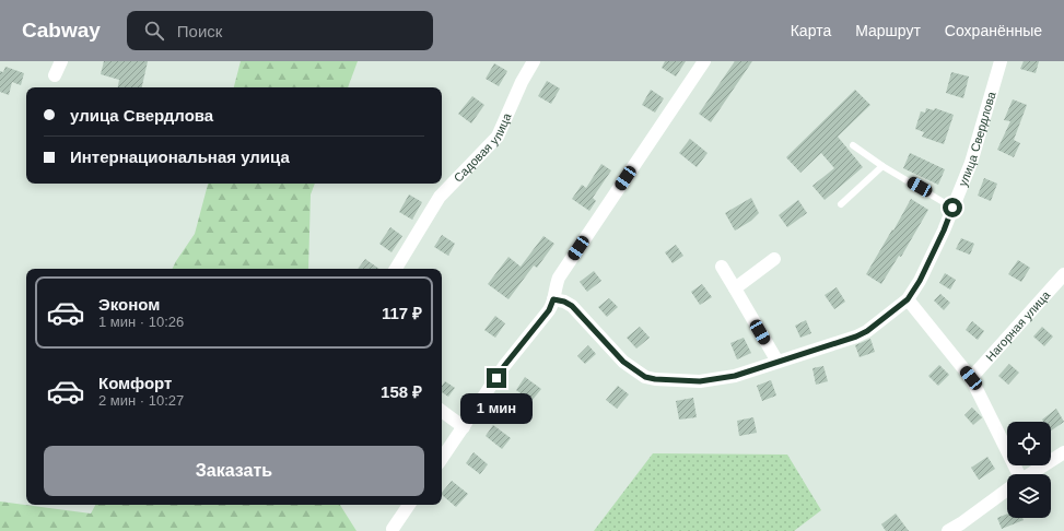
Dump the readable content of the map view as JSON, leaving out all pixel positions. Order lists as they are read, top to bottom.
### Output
{
  "streets": {
    "street": ["улица Свердлова", "Садовая улица", "Нагорная улица"]
  },
  "page": {
    "header": "Cabway",
    "search": "Поиск",
    "nav": ["Карта", "Маршрут", "Сохранённые"],
    "banner": ["улица Свердлова", "Интернациональная улица"],
    "list": [
      {
        "name": "Эконом",
        "note": "1 мин · 10:26",
        "value": "117 ₽"
      },
      {
        "name": "Комфорт",
        "note": "2 мин · 10:27",
        "value": "158 ₽"
      }
    ],
    "bubble": "1 мин",
    "buttons": "Заказать"
  }
}
